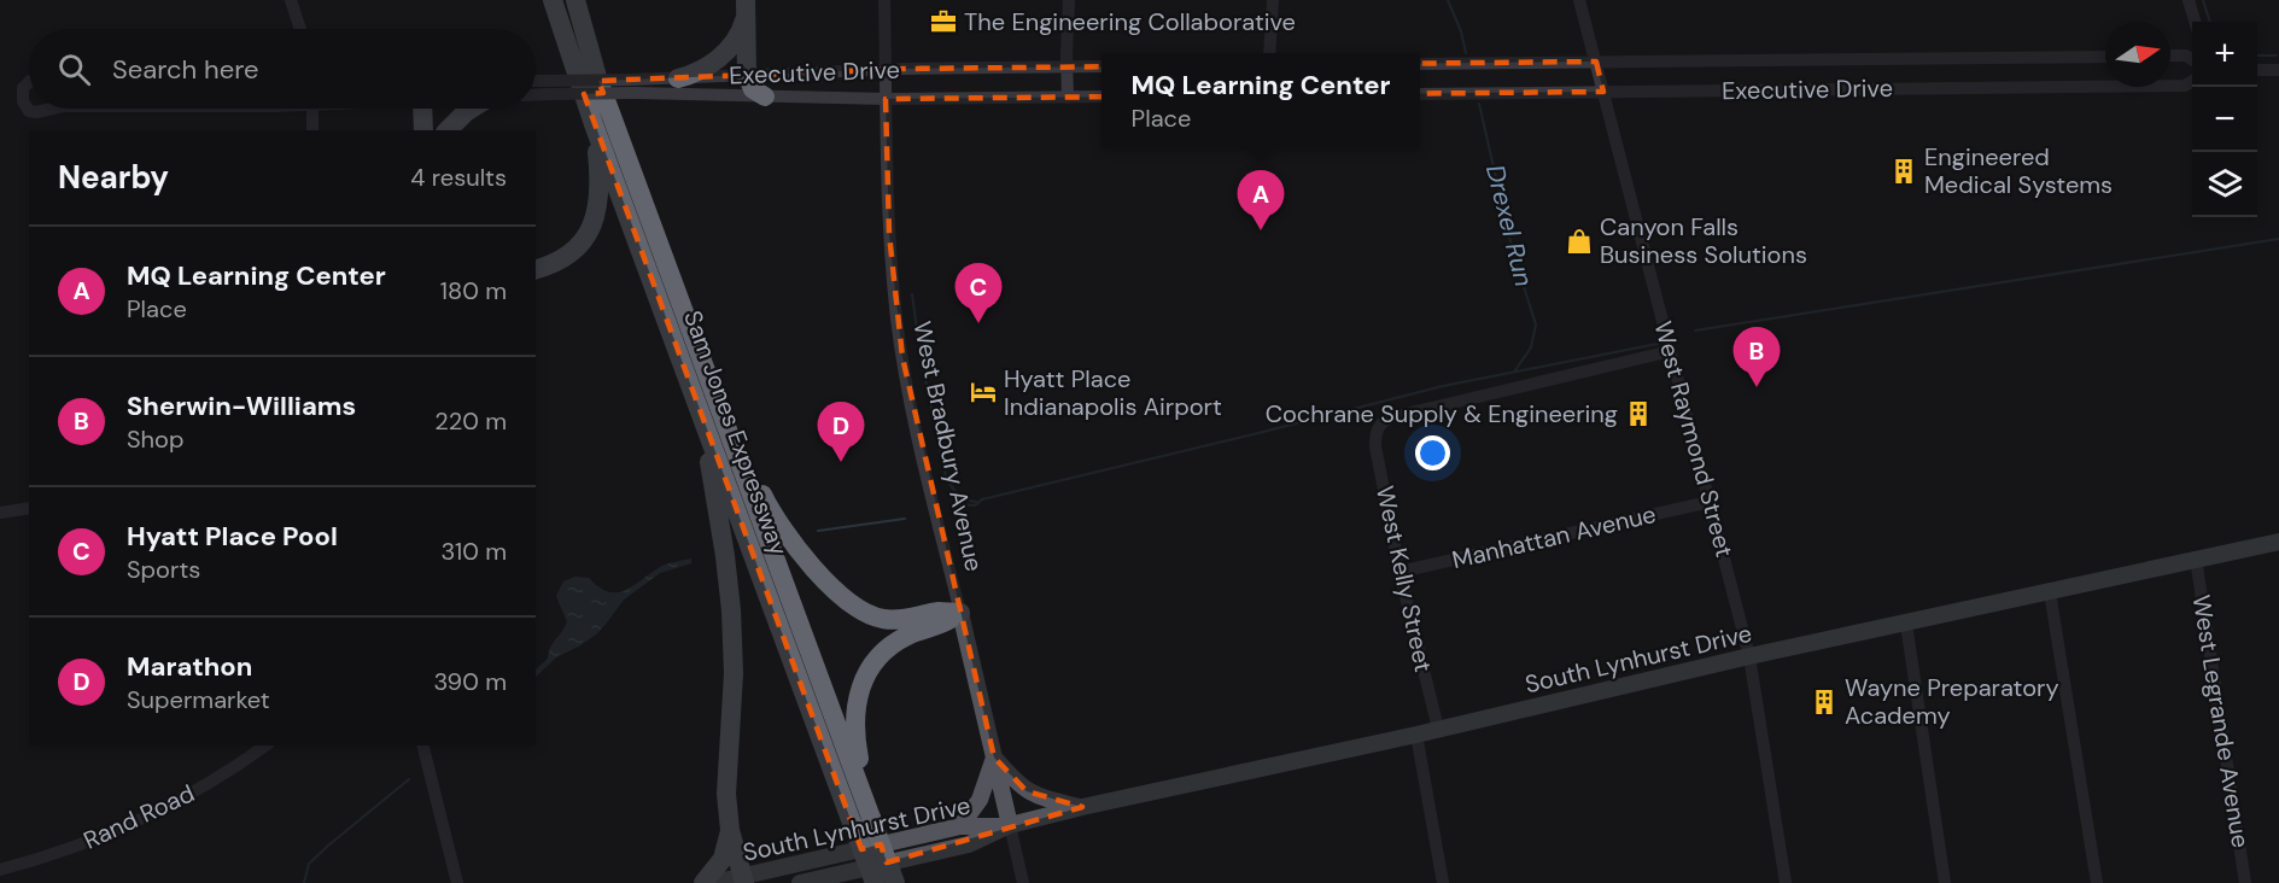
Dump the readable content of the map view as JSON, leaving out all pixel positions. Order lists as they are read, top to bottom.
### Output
{
  "streets": {
    "highway": ["Sam Jones Expressway"],
    "main road": ["West Bradbury Avenue", "South Lynhurst Drive"],
    "street": [
      "Executive Drive",
      "West Raymond Street",
      "Manhattan Avenue",
      "West Kelly Street",
      "West Legrande Avenue",
      "Rand Road"
    ]
  },
  "crossings": [
    ["Executive Drive", "West Raymond Street"],
    ["Executive Drive", "West Bradbury Avenue"],
    ["West Raymond Street", "Manhattan Avenue"],
    ["West Raymond Street", "West Kelly Street"],
    ["West Raymond Street", "South Lynhurst Drive"],
    ["West Bradbury Avenue", "South Lynhurst Drive"],
    ["Manhattan Avenue", "West Kelly Street"],
    ["West Kelly Street", "South Lynhurst Drive"],
    ["South Lynhurst Drive", "West Legrande Avenue"]
  ],
  "water": ["Drexel Run"],
  "places": {
    "office": ["The Engineering Collaborative"],
    "building": ["Engineered Medical Systems", "Cochrane Supply & Engineering", "Wayne Preparatory Academy"],
    "shop": ["Canyon Falls Business Solutions"],
    "hotel": ["Hyatt Place Indianapolis Airport"]
  },
  "north": "right",
  "page": {
    "map_buttons": ["+", "−"],
    "search": "Search here",
    "popup": ["MQ Learning Center", "Place"],
    "heading": ["Nearby", "4 results"],
    "pins": [
      "A",
      "C",
      "B",
      "D"
    ],
    "list": [
      {
        "mark": "A",
        "name": "MQ Learning Center",
        "note": "Place",
        "value": "180 m"
      },
      {
        "mark": "B",
        "name": "Sherwin-Williams",
        "note": "Shop",
        "value": "220 m"
      },
      {
        "mark": "C",
        "name": "Hyatt Place Pool",
        "note": "Sports",
        "value": "310 m"
      },
      {
        "mark": "D",
        "name": "Marathon",
        "note": "Supermarket",
        "value": "390 m"
      }
    ]
  }
}
